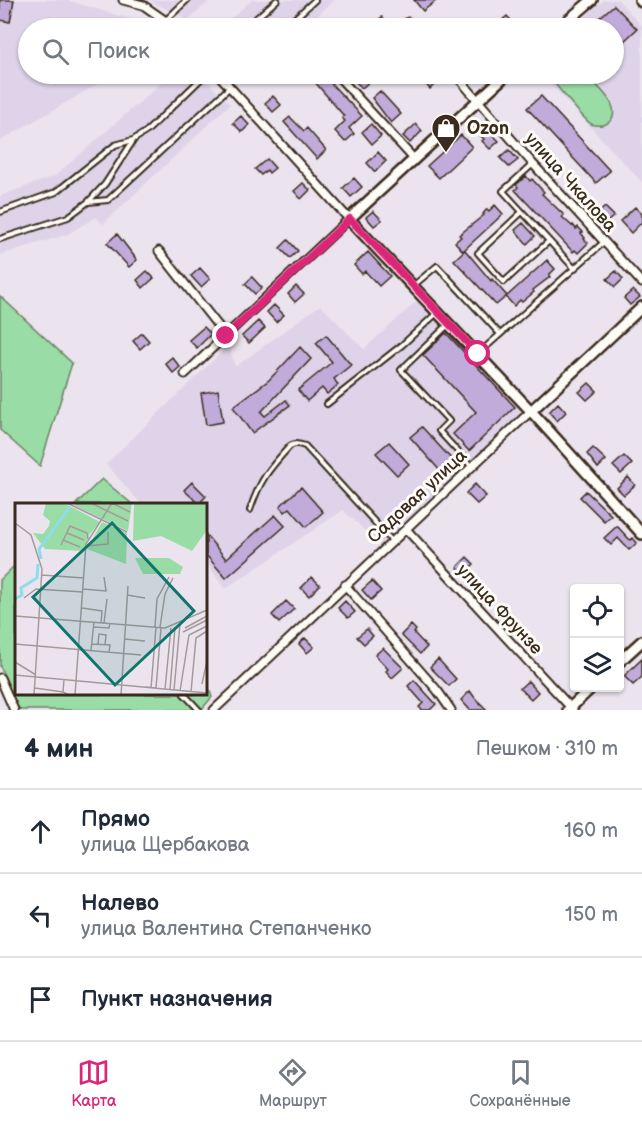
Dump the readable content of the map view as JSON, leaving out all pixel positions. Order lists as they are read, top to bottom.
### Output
{
  "streets": {
    "street": ["улица Чкалова", "Садовая улица", "улица Фрунзе"]
  },
  "crossings": [
    ["Садовая улица", "улица Фрунзе"]
  ],
  "places": {
    "shop": ["Ozon"]
  },
  "page": {
    "search": "Поиск",
    "heading": ["4 мин", "Пешком · 310 m"],
    "list": [
      ["Прямо", "улица Щербакова", "160 m"],
      ["Налево", "улица Валентина Степанченко", "150 m"],
      "Пункт назначения"
    ],
    "nav": ["Карта", "Маршрут", "Сохранённые"]
  }
}
